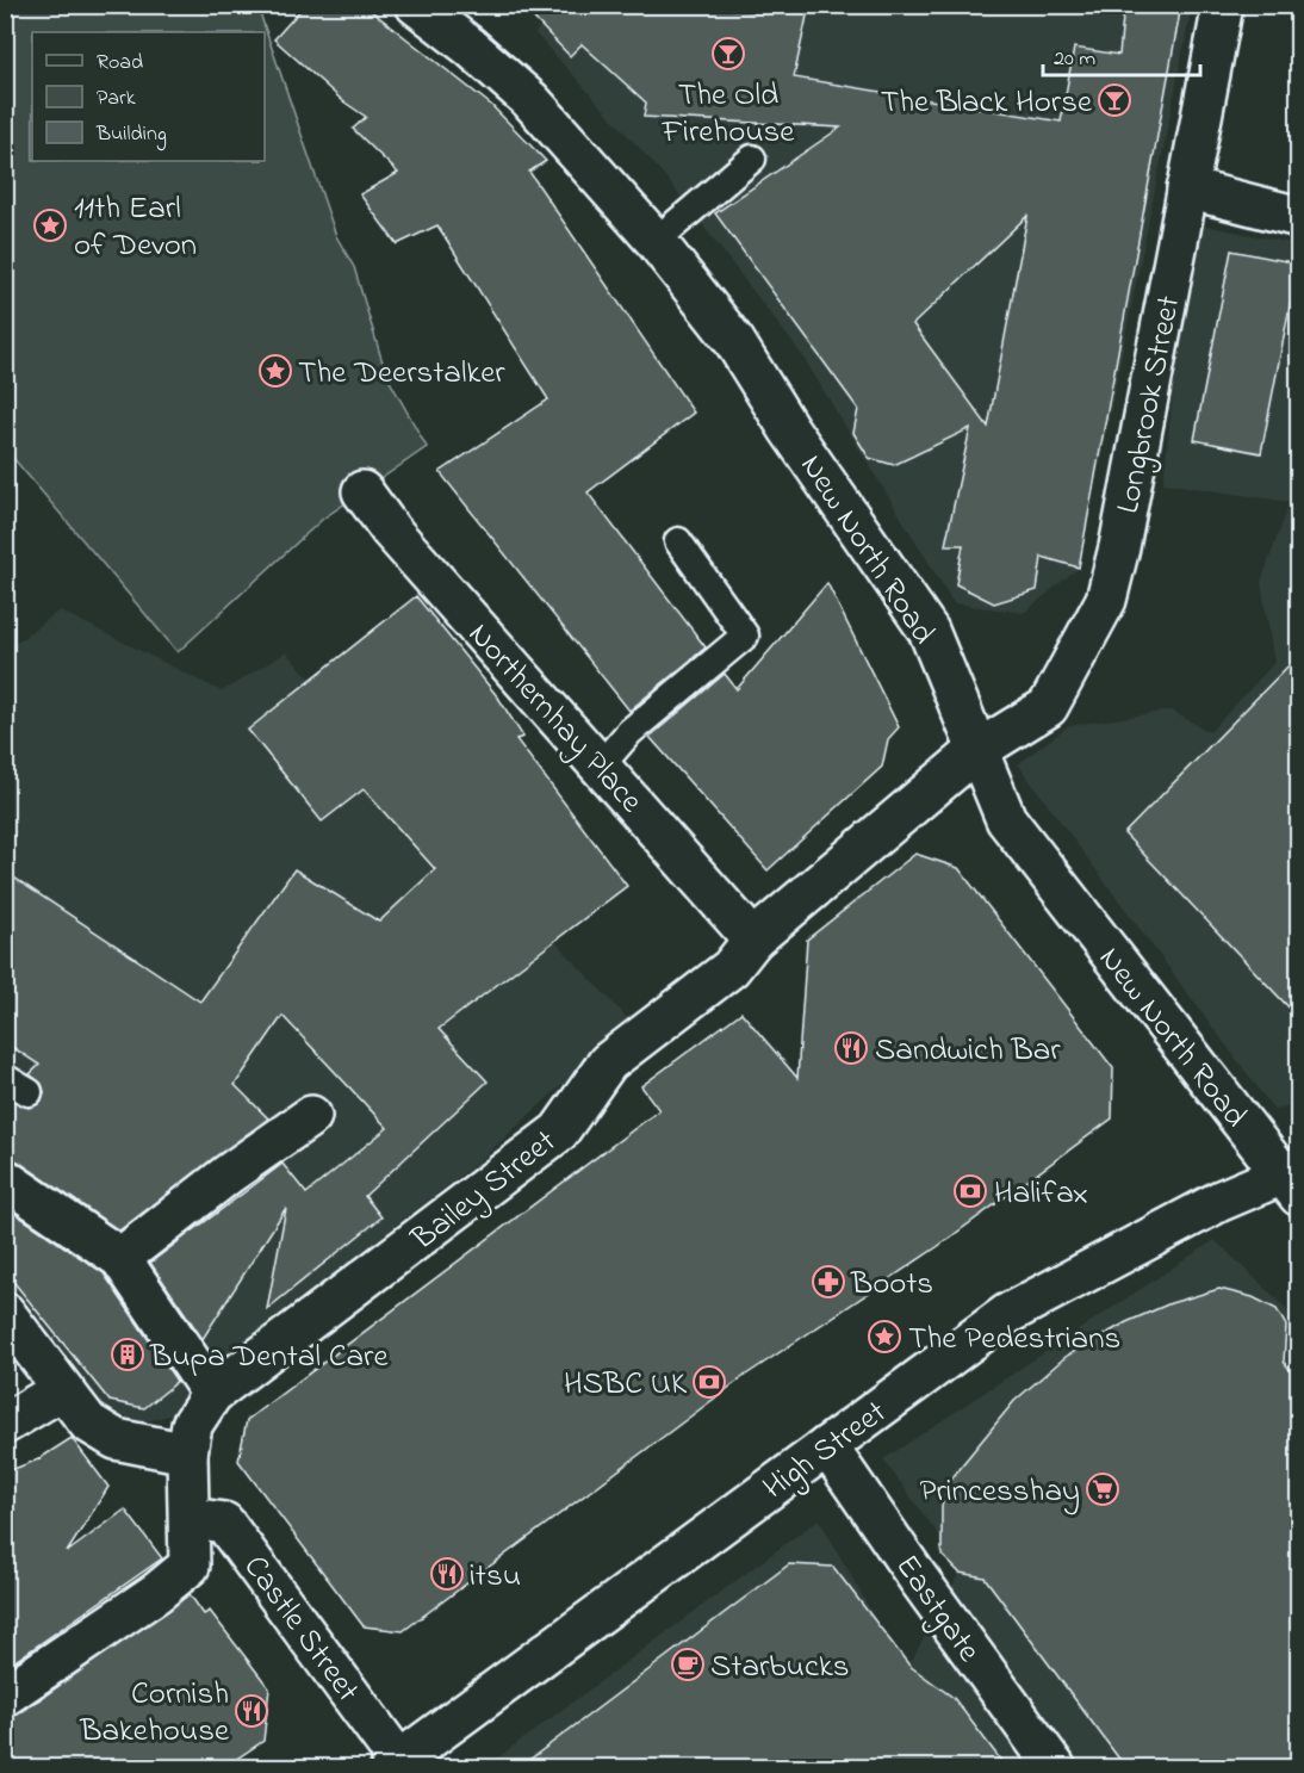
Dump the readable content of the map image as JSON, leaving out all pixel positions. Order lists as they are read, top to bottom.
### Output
{
  "streets": {
    "street": [
      "Longbrook Street",
      "New North Road",
      "Northernhay Place",
      "Bailey Street",
      "High Street",
      "Eastgate",
      "Castle Street"
    ]
  },
  "crossings": [
    ["Longbrook Street", "New North Road"],
    ["Longbrook Street", "Bailey Street"],
    ["New North Road", "Bailey Street"],
    ["New North Road", "High Street"],
    ["Northernhay Place", "Bailey Street"],
    ["Bailey Street", "Castle Street"],
    ["High Street", "Eastgate"],
    ["High Street", "Castle Street"]
  ],
  "places": {
    "bar": ["The Old Firehouse", "The Black Horse"],
    "place": ["11th Earl of Devon", "The Deerstalker", "The Pedestrians"],
    "restaurant": ["Sandwich Bar", "itsu", "Cornish Bakehouse"],
    "bank": ["Halifax", "HSBC UK"],
    "pharmacy": ["Boots"],
    "building": ["Bupa Dental Care"],
    "supermarket": ["Princesshay"],
    "cafe": ["Starbucks"]
  },
  "legend": ["Road", "Park", "Building"],
  "scale_bar": "20 m"
}
